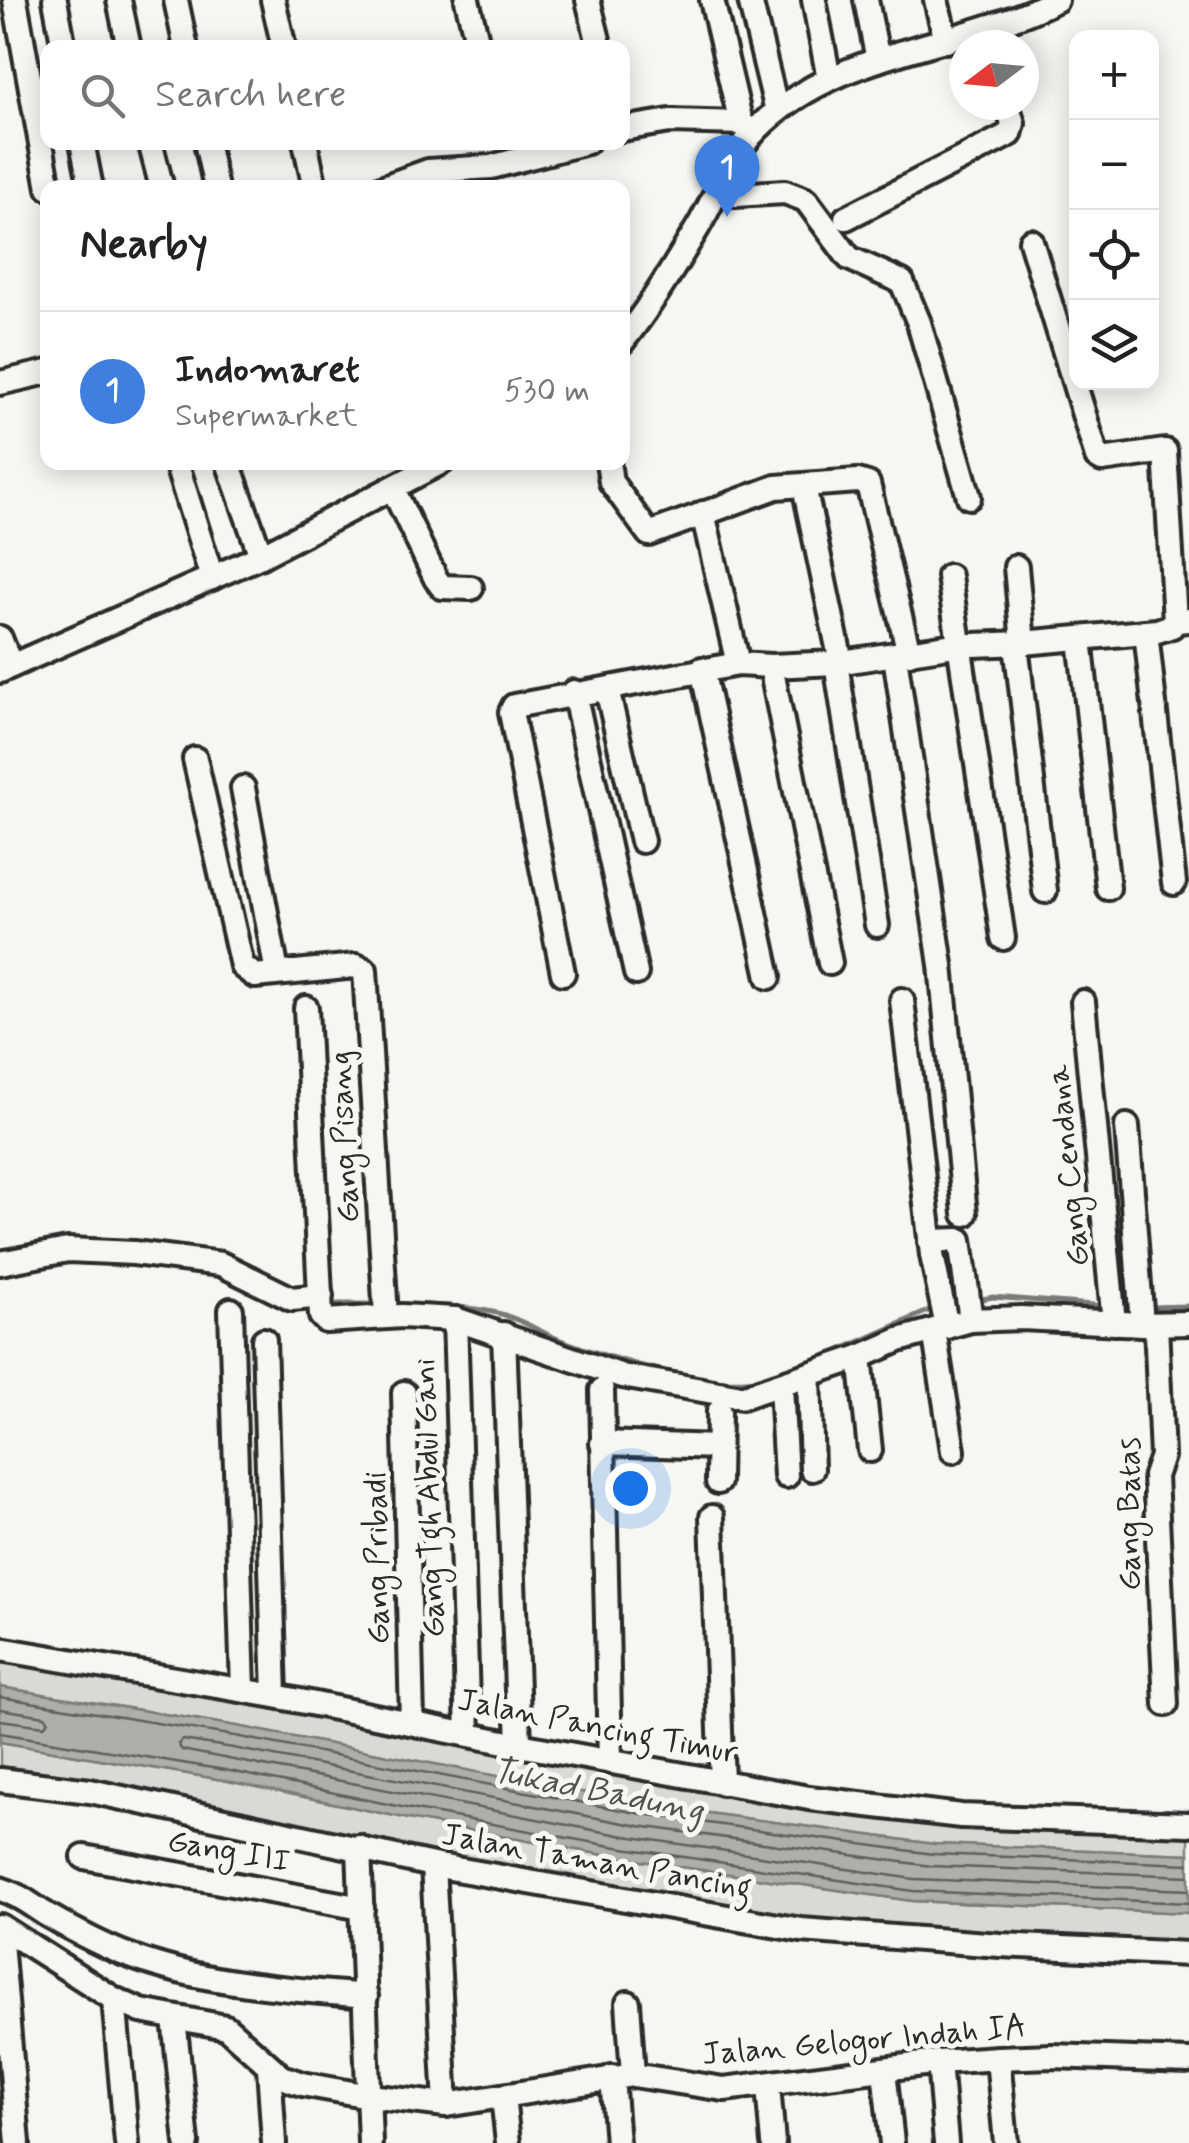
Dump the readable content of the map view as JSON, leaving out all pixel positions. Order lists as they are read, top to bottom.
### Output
{
  "streets": {
    "street": [
      "Gang Pisang",
      "Gang Cendana",
      "Gang Tgh Abdul Gani",
      "Gang Batas",
      "Gang Pribadi",
      "Jalan Pancing Timur",
      "Gang III",
      "Jalan Taman Pancing",
      "Jalan Gelogor Indah IA"
    ]
  },
  "crossings": [
    ["Gang Tgh Abdul Gani", "Jalan Pancing Timur"],
    ["Gang Pribadi", "Jalan Pancing Timur"]
  ],
  "water": ["Tukad Badung"],
  "north": "left",
  "page": {
    "map_buttons": ["+", "−"],
    "search": "Search here",
    "pins": "1",
    "heading": "Nearby",
    "list": [
      {
        "mark": "1",
        "name": "Indomaret",
        "note": "Supermarket",
        "value": "530 m"
      }
    ]
  }
}
